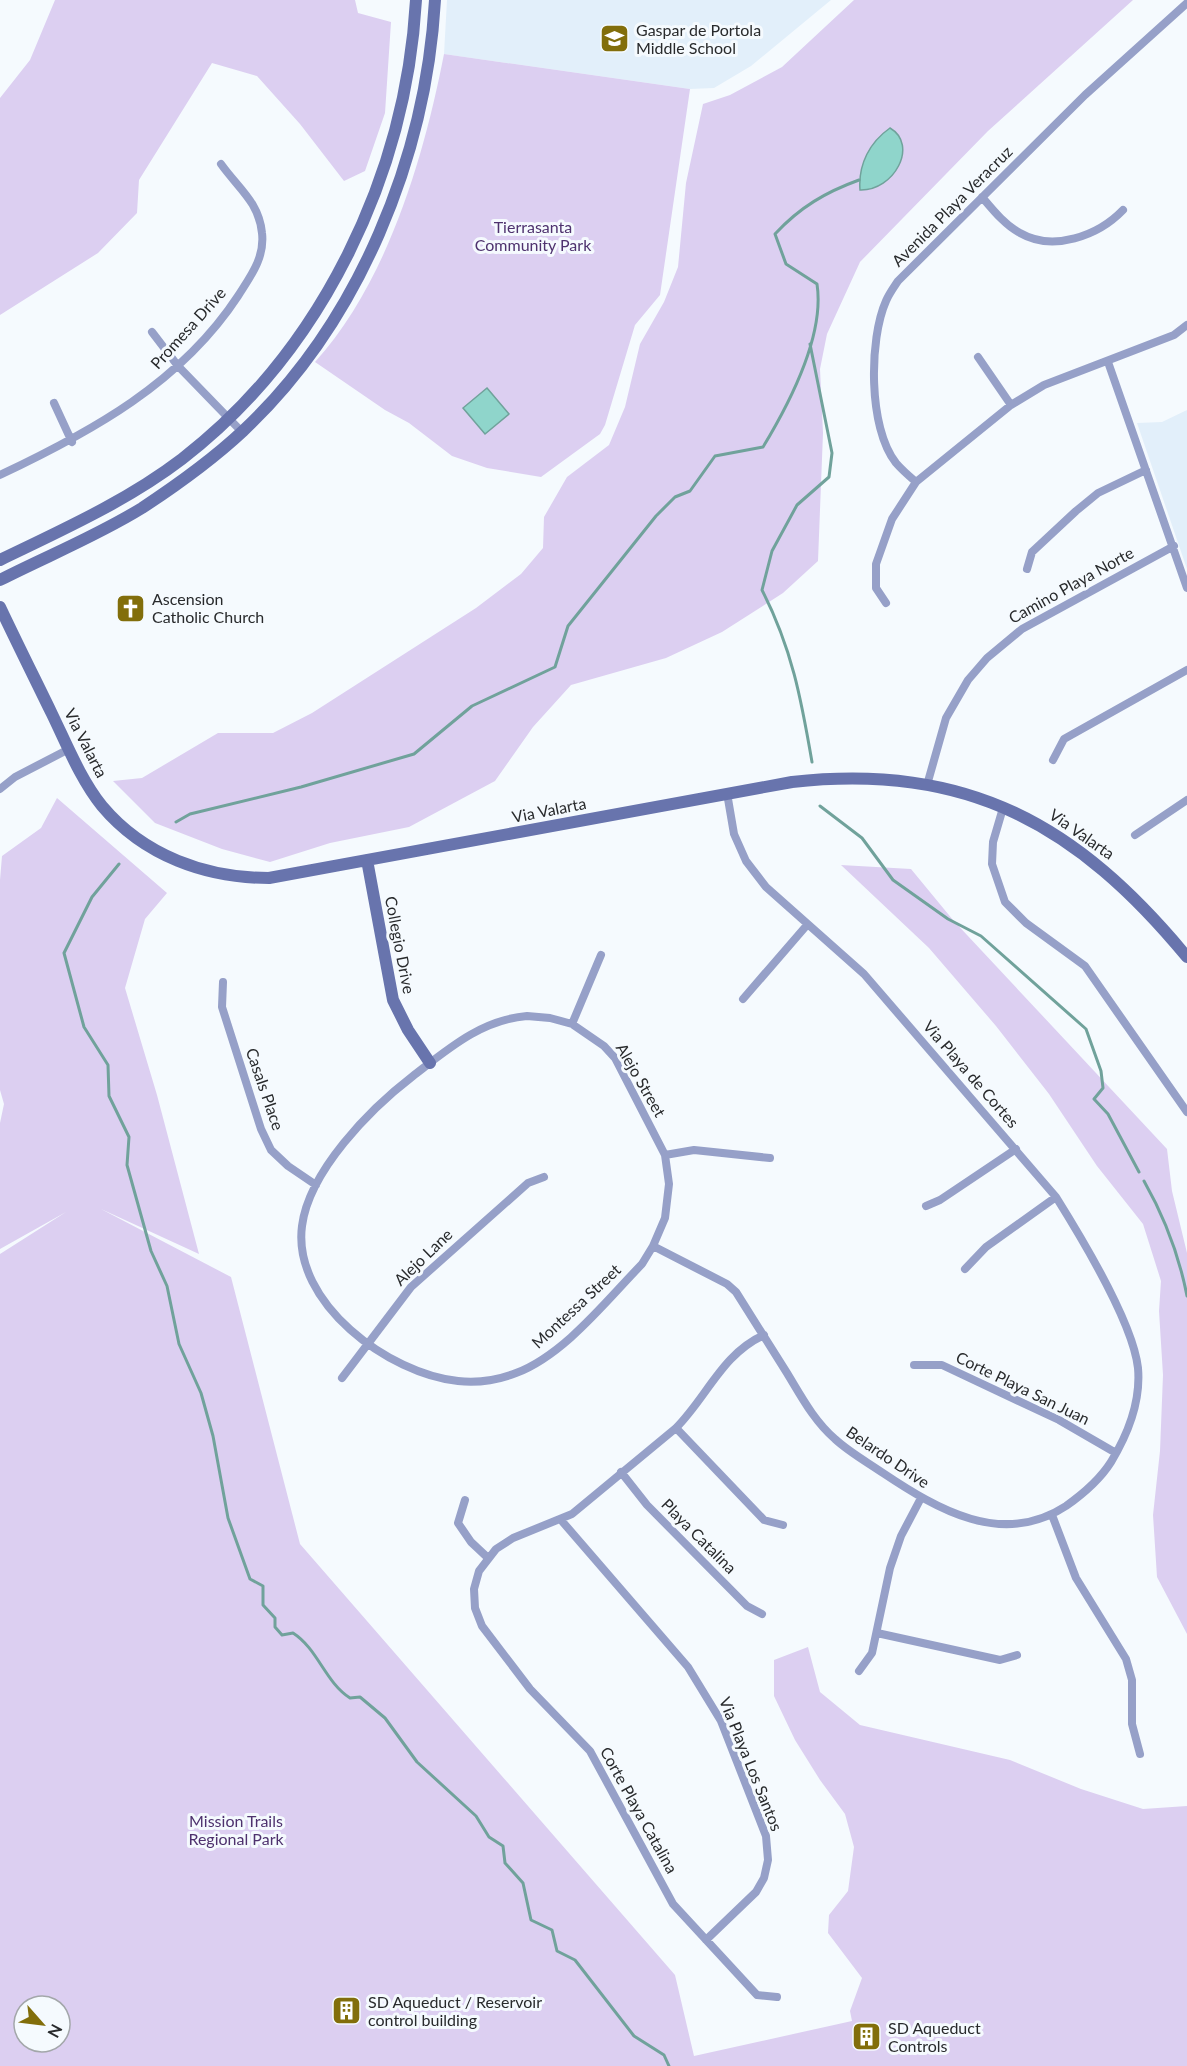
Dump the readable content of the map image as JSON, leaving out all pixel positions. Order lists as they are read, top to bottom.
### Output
{
  "streets": {
    "main road": ["Via Valarta", "Collegio Drive"],
    "street": [
      "Avenida Playa Veracruz",
      "Promesa Drive",
      "Camino Playa Norte",
      "Via Playa de Cortes",
      "Alejo Street",
      "Casals Place",
      "Alejo Lane",
      "Montessa Street",
      "Corte Playa San Juan",
      "Belardo Drive",
      "Playa Catalina",
      "Via Playa Los Santos",
      "Corte Playa Catalina"
    ]
  },
  "crossings": [
    ["Camino Playa Norte", "Via Valarta"],
    ["Via Valarta", "Collegio Drive"],
    ["Via Valarta", "Via Playa de Cortes"],
    ["Collegio Drive", "Alejo Street"],
    ["Collegio Drive", "Montessa Street"],
    ["Via Playa de Cortes", "Belardo Drive"],
    ["Alejo Street", "Montessa Street"],
    ["Alejo Street", "Belardo Drive"],
    ["Casals Place", "Montessa Street"],
    ["Alejo Lane", "Montessa Street"],
    ["Montessa Street", "Belardo Drive"],
    ["Corte Playa San Juan", "Belardo Drive"],
    ["Via Playa Los Santos", "Corte Playa Catalina"]
  ],
  "parks": ["Tierrasanta Community Park", "Mission Trails Regional Park"],
  "places": {
    "school or university": ["Gaspar de Portola Middle School"],
    "church": ["Ascension Catholic Church"],
    "building": ["SD Aqueduct / Reservoir control building", "SD Aqueduct Controls"]
  },
  "north": "bottom right"
}
